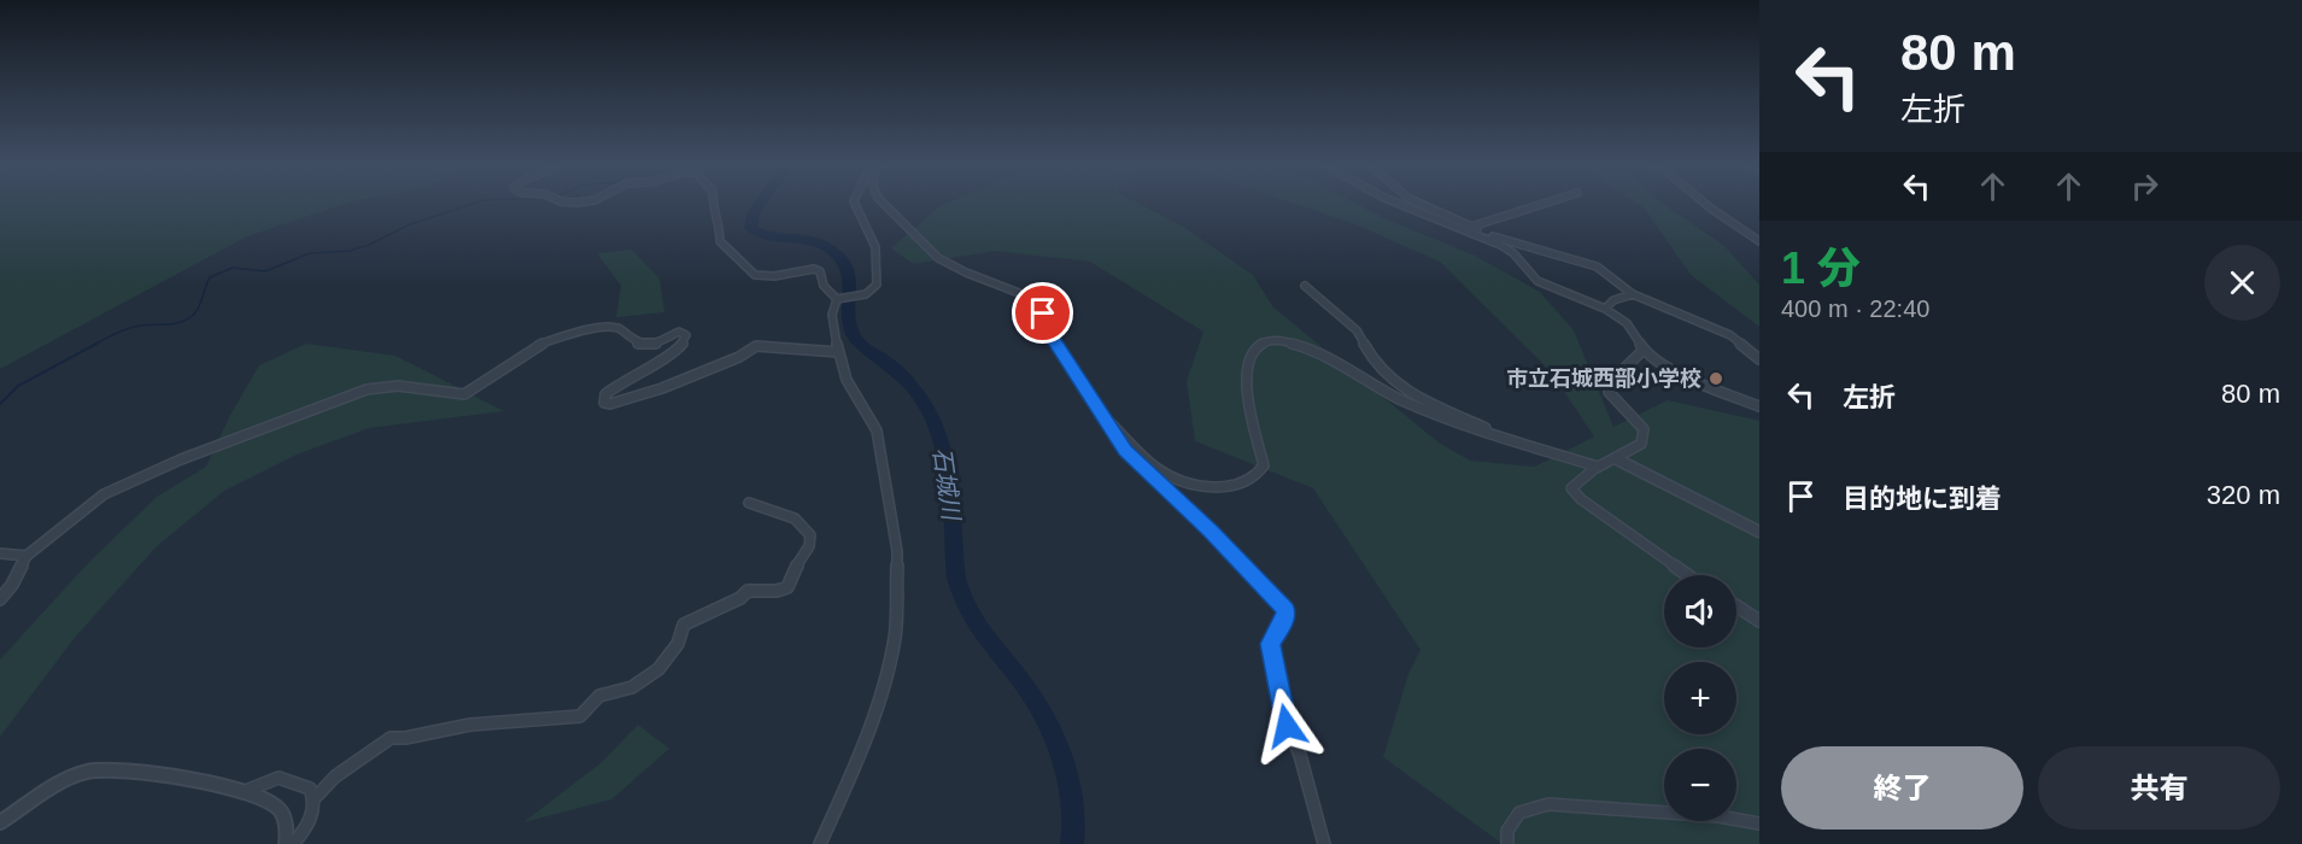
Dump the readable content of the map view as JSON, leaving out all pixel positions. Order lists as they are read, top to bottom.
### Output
{
  "water": ["石城川"],
  "places": ["市立石城西部小学校"],
  "page": {
    "turn": ["80 m", "左折"],
    "heading": ["1 分", "400 m · 22:40"],
    "list": [
      {
        "name": "左折",
        "value": "80 m"
      },
      {
        "name": "目的地に到着",
        "value": "320 m"
      }
    ],
    "map_buttons": ["+", "−"],
    "buttons": ["終了", "共有"]
  }
}
